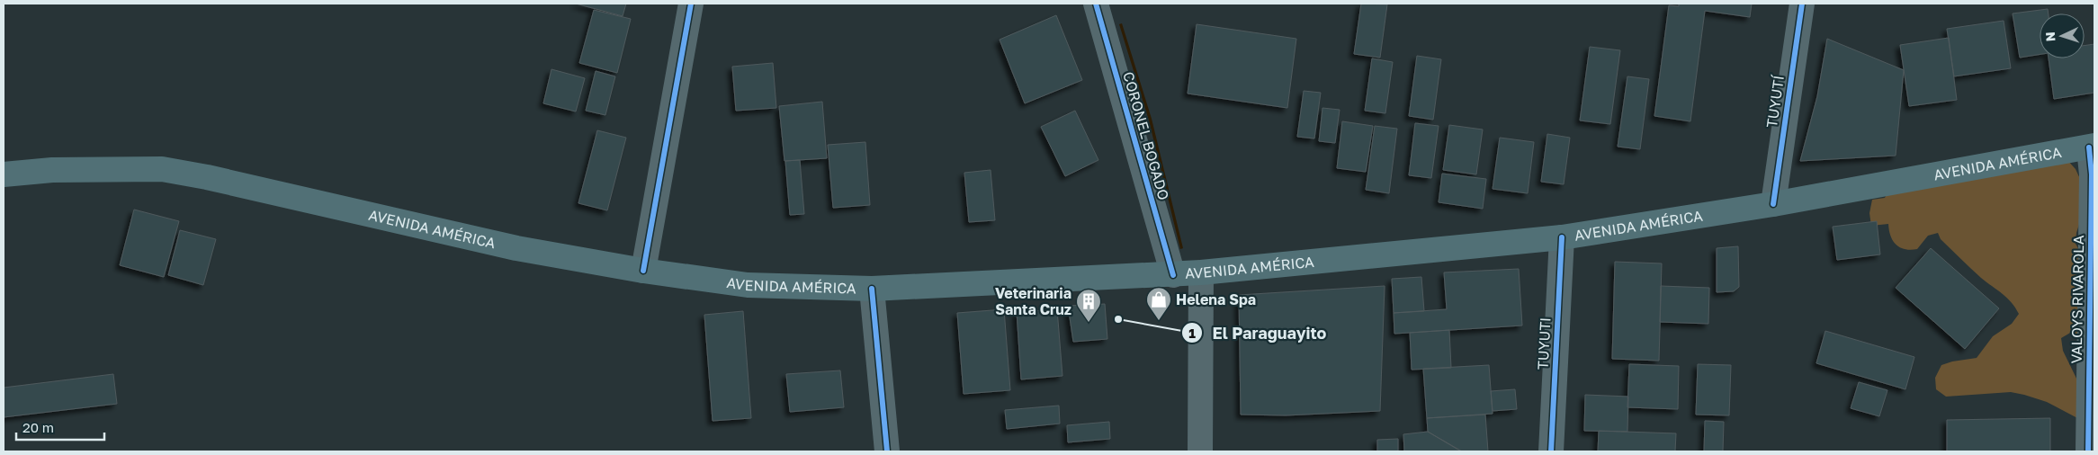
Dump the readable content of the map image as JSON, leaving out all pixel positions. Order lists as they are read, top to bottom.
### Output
{
  "streets": {
    "main road": ["AVENIDA AMÉRICA"],
    "street": [
      "TUYUTÍ",
      "CORONEL BOGADO",
      "VALOYS RIVAROLA",
      "TUYUTI"
    ]
  },
  "crossings": [
    ["TUYUTÍ", "AVENIDA AMÉRICA"],
    ["CORONEL BOGADO", "AVENIDA AMÉRICA"],
    ["AVENIDA AMÉRICA", "VALOYS RIVAROLA"],
    ["AVENIDA AMÉRICA", "TUYUTI"]
  ],
  "places": {
    "other": ["El Paraguayito"],
    "shop": ["Helena Spa"],
    "building": ["Veterinaria Santa Cruz"]
  },
  "scale_bar": "20 m",
  "north": "left"
}
